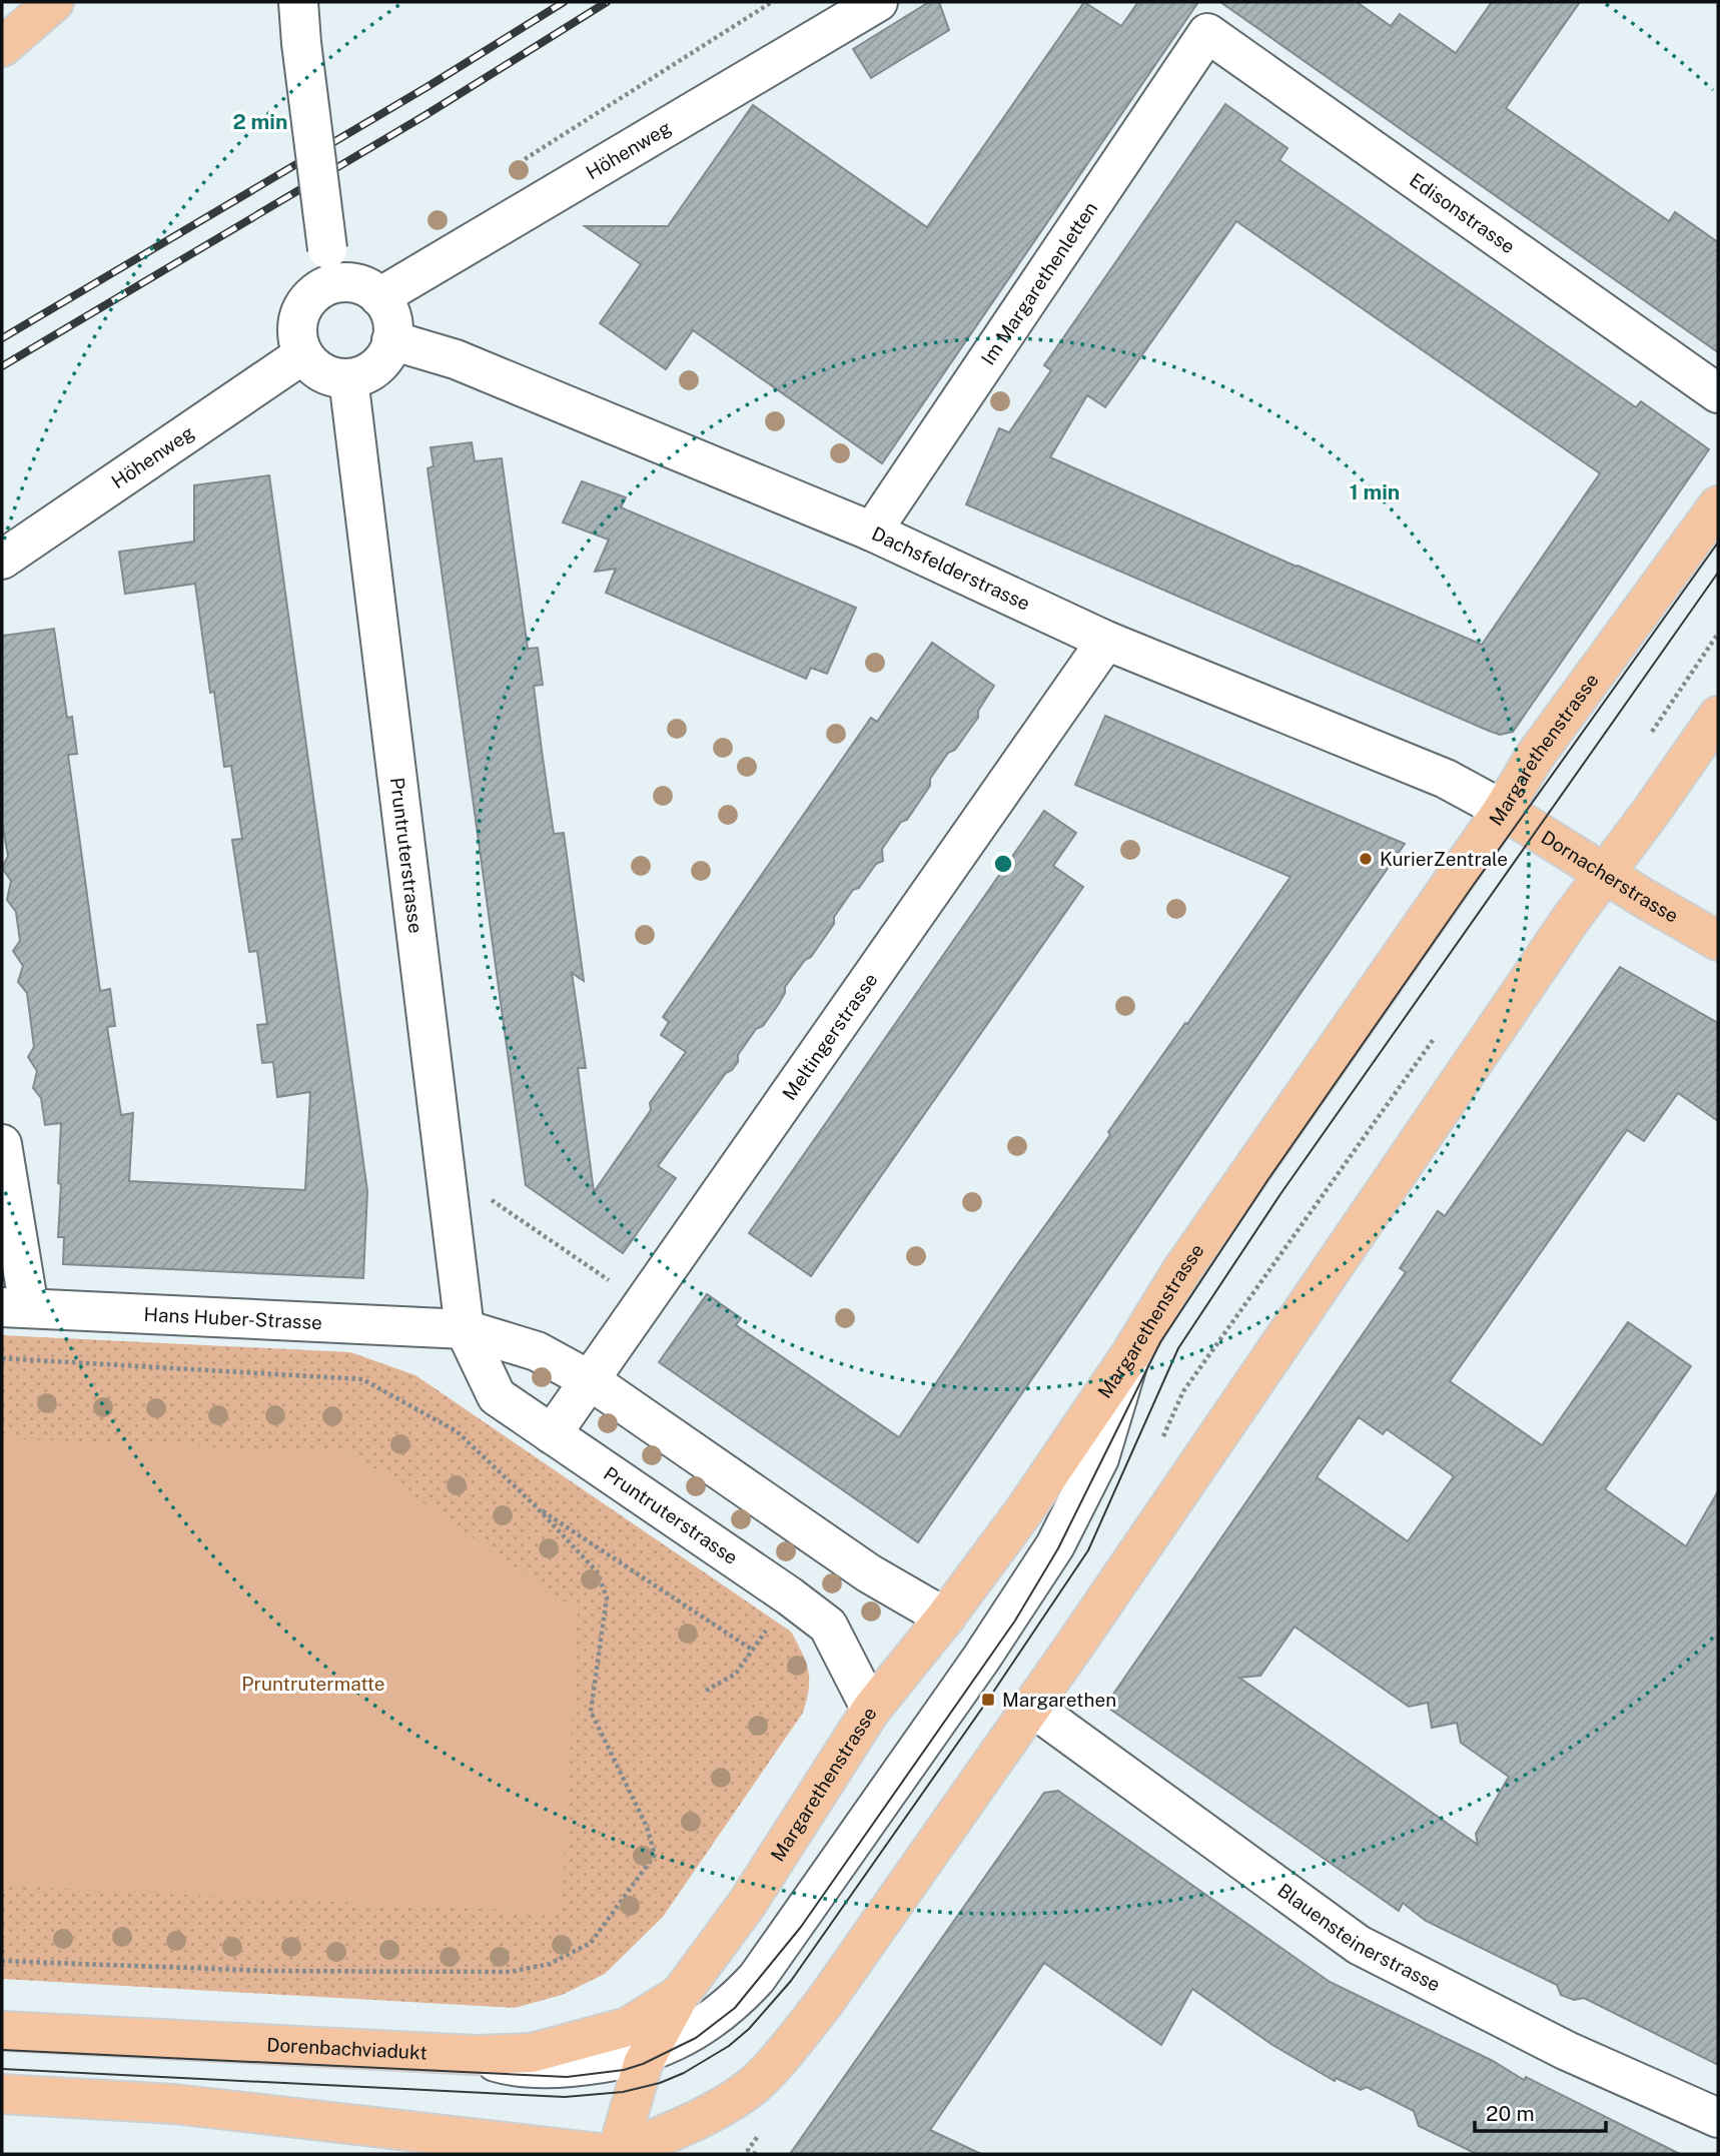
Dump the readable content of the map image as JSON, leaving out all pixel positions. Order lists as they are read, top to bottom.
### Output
{
  "streets": {
    "main road": ["Margarethenstrasse", "Dornacherstrasse", "Dorenbachviadukt"],
    "street": [
      "Höhenweg",
      "Edisonstrasse",
      "Im Margarethenletten",
      "Dachsfelderstrasse",
      "Pruntruterstrasse",
      "Meltingerstrasse",
      "Hans Huber-Strasse",
      "Blauensteinerstrasse"
    ]
  },
  "crossings": [
    ["Höhenweg", "Dachsfelderstrasse"],
    ["Höhenweg", "Pruntruterstrasse"],
    ["Edisonstrasse", "Im Margarethenletten"],
    ["Im Margarethenletten", "Dachsfelderstrasse"],
    ["Dachsfelderstrasse", "Margarethenstrasse"],
    ["Dachsfelderstrasse", "Pruntruterstrasse"],
    ["Dachsfelderstrasse", "Dornacherstrasse"],
    ["Dachsfelderstrasse", "Meltingerstrasse"],
    ["Margarethenstrasse", "Pruntruterstrasse"],
    ["Margarethenstrasse", "Dornacherstrasse"],
    ["Margarethenstrasse", "Blauensteinerstrasse"],
    ["Margarethenstrasse", "Dorenbachviadukt"],
    ["Pruntruterstrasse", "Meltingerstrasse"],
    ["Pruntruterstrasse", "Hans Huber-Strasse"]
  ],
  "parks": ["Pruntrutermatte"],
  "places": {
    "other": ["KurierZentrale"],
    "transit": ["Margarethen"]
  },
  "scale_bar": "20 m",
  "rings": ["2 min", "1 min"]
}
